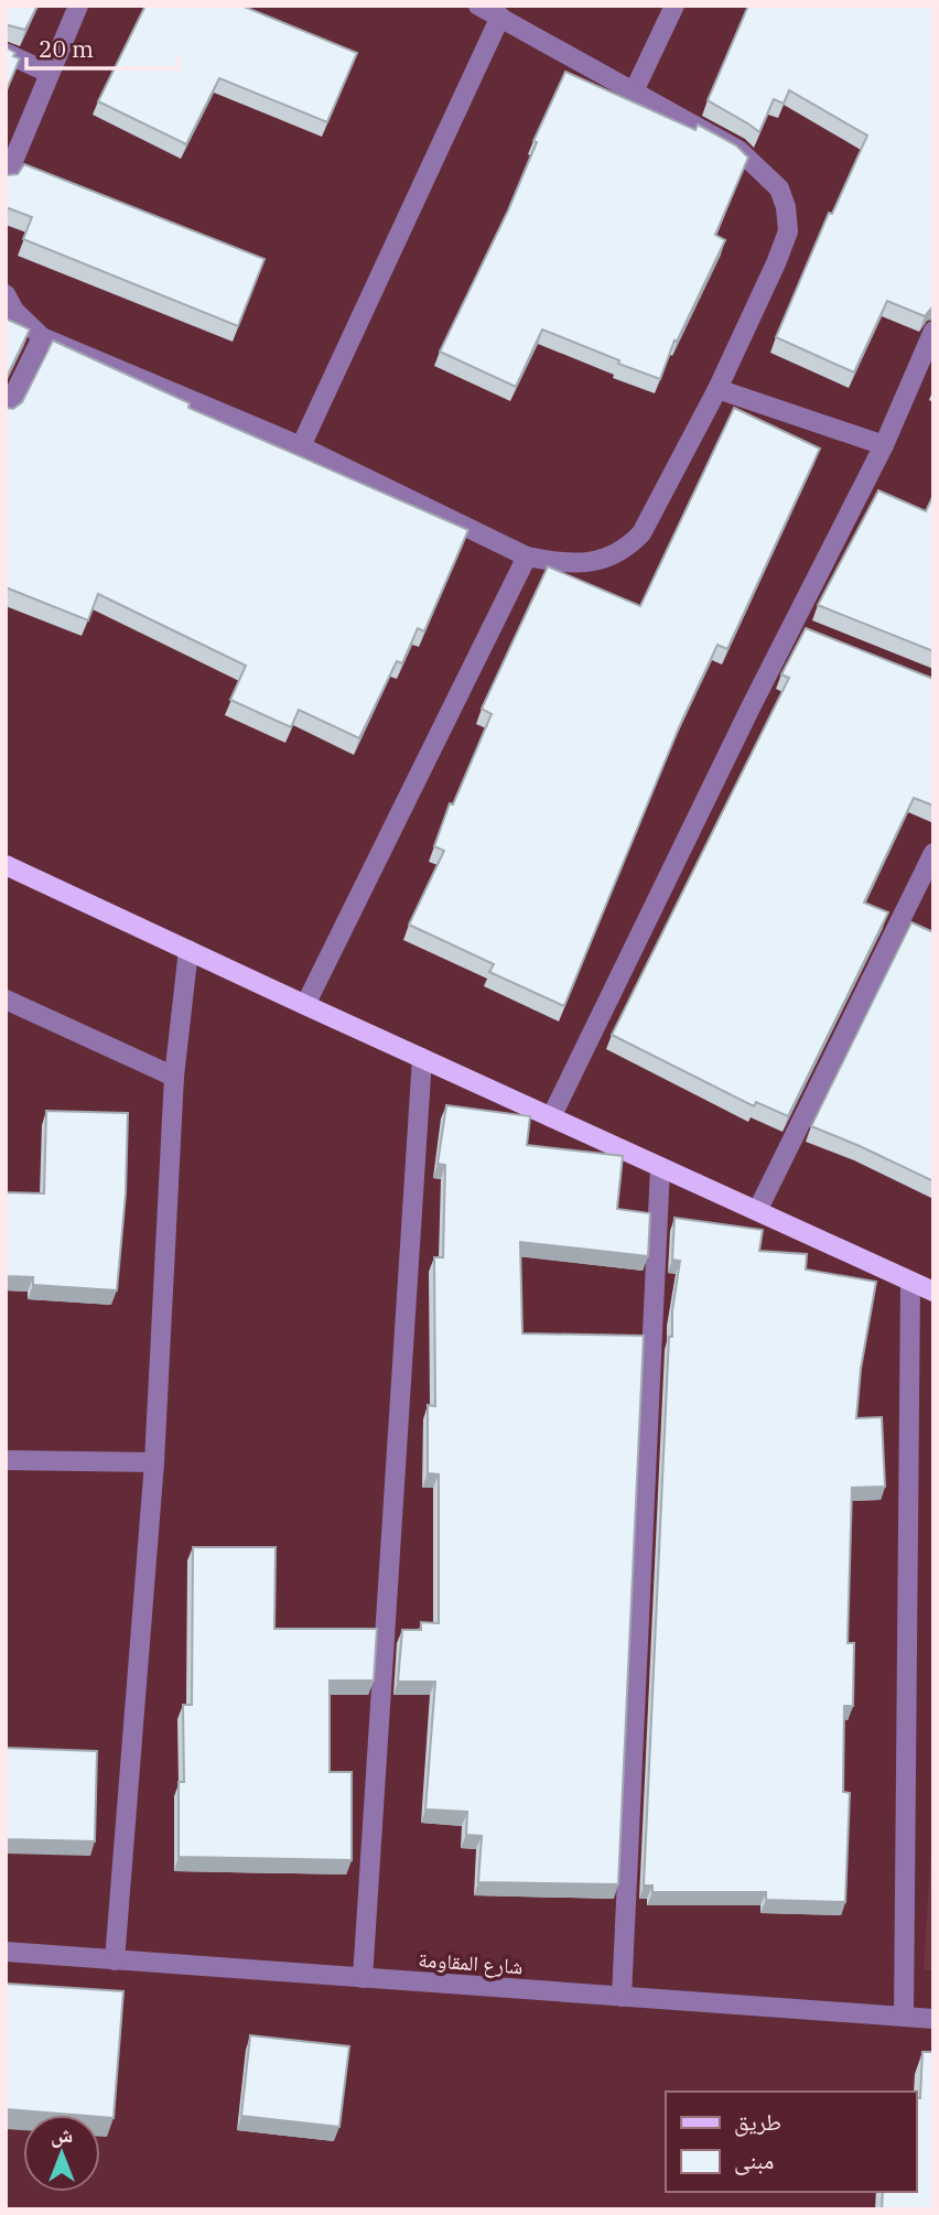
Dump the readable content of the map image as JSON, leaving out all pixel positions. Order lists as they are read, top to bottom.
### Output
{
  "streets": {
    "street": ["شارع المقاومة"]
  },
  "legend": ["طريق", "مبنى"],
  "scale_bar": "20 m",
  "north": "top"
}
